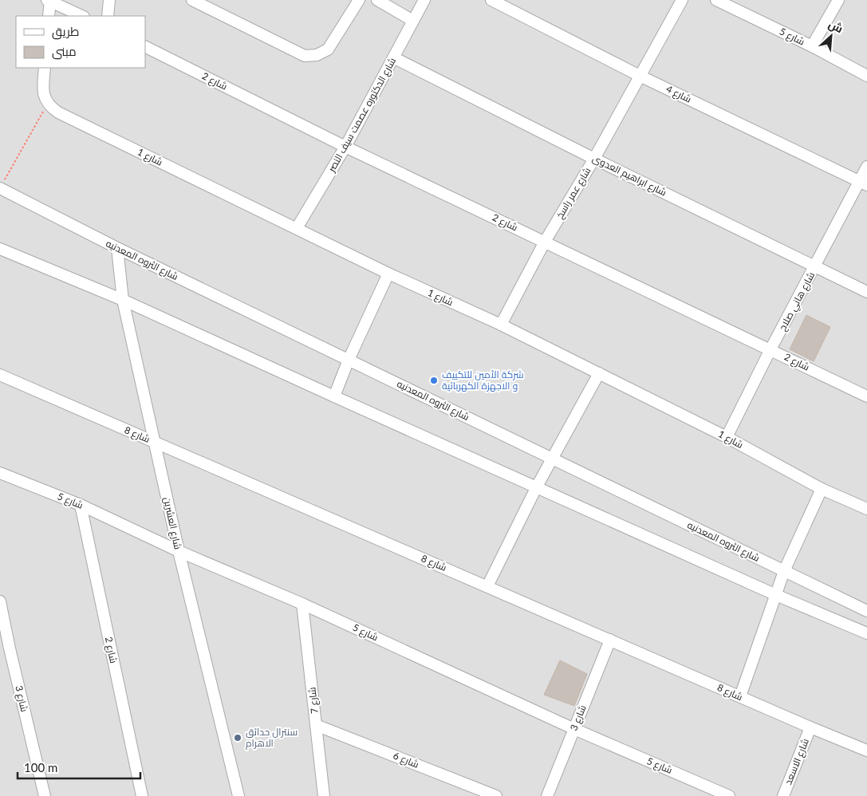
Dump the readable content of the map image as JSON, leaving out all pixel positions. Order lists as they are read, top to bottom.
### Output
{
  "streets": {
    "street": [
      "شارع 5",
      "شارع 2",
      "شارع 4",
      "شارع الدكتوره عصمت سيف النصر",
      "شارع 1",
      "شارع ابراهيم العدوى",
      "شارع عمر راسخ",
      "شارع الثروه المعدنيه",
      "شارع هاني صلاح",
      "شارع 8",
      "شارع العشرين",
      "شارع 3",
      "شارع 7",
      "شارع 6",
      "شارع الاسعد"
    ]
  },
  "crossings": [
    ["شارع 5", "شارع 2"],
    ["شارع 5", "شارع العشرين"],
    ["شارع 5", "شارع 3"],
    ["شارع 5", "شارع 7"],
    ["شارع 2", "شارع الدكتوره عصمت سيف النصر"],
    ["شارع 2", "شارع عمر راسخ"],
    ["شارع 2", "شارع هاني صلاح"],
    ["شارع 4", "شارع عمر راسخ"],
    ["شارع 4", "شارع هاني صلاح"],
    ["شارع الدكتوره عصمت سيف النصر", "شارع 1"],
    ["شارع الدكتوره عصمت سيف النصر", "شارع ابراهيم العدوى"],
    ["شارع 1", "شارع عمر راسخ"],
    ["شارع 1", "شارع هاني صلاح"],
    ["شارع ابراهيم العدوى", "شارع عمر راسخ"],
    ["شارع ابراهيم العدوى", "شارع هاني صلاح"],
    ["شارع الثروه المعدنيه", "شارع العشرين"],
    ["شارع 8", "شارع العشرين"],
    ["شارع 8", "شارع 3"],
    ["شارع 8", "شارع الاسعد"],
    ["شارع 7", "شارع 6"]
  ],
  "places": ["شركة الأمين للتكييف و الاجهزة الكهربائية", "سنترال حدائق الاهرام"],
  "legend": ["طريق", "مبنى"],
  "scale_bar": "100 m",
  "north": "top right"
}
